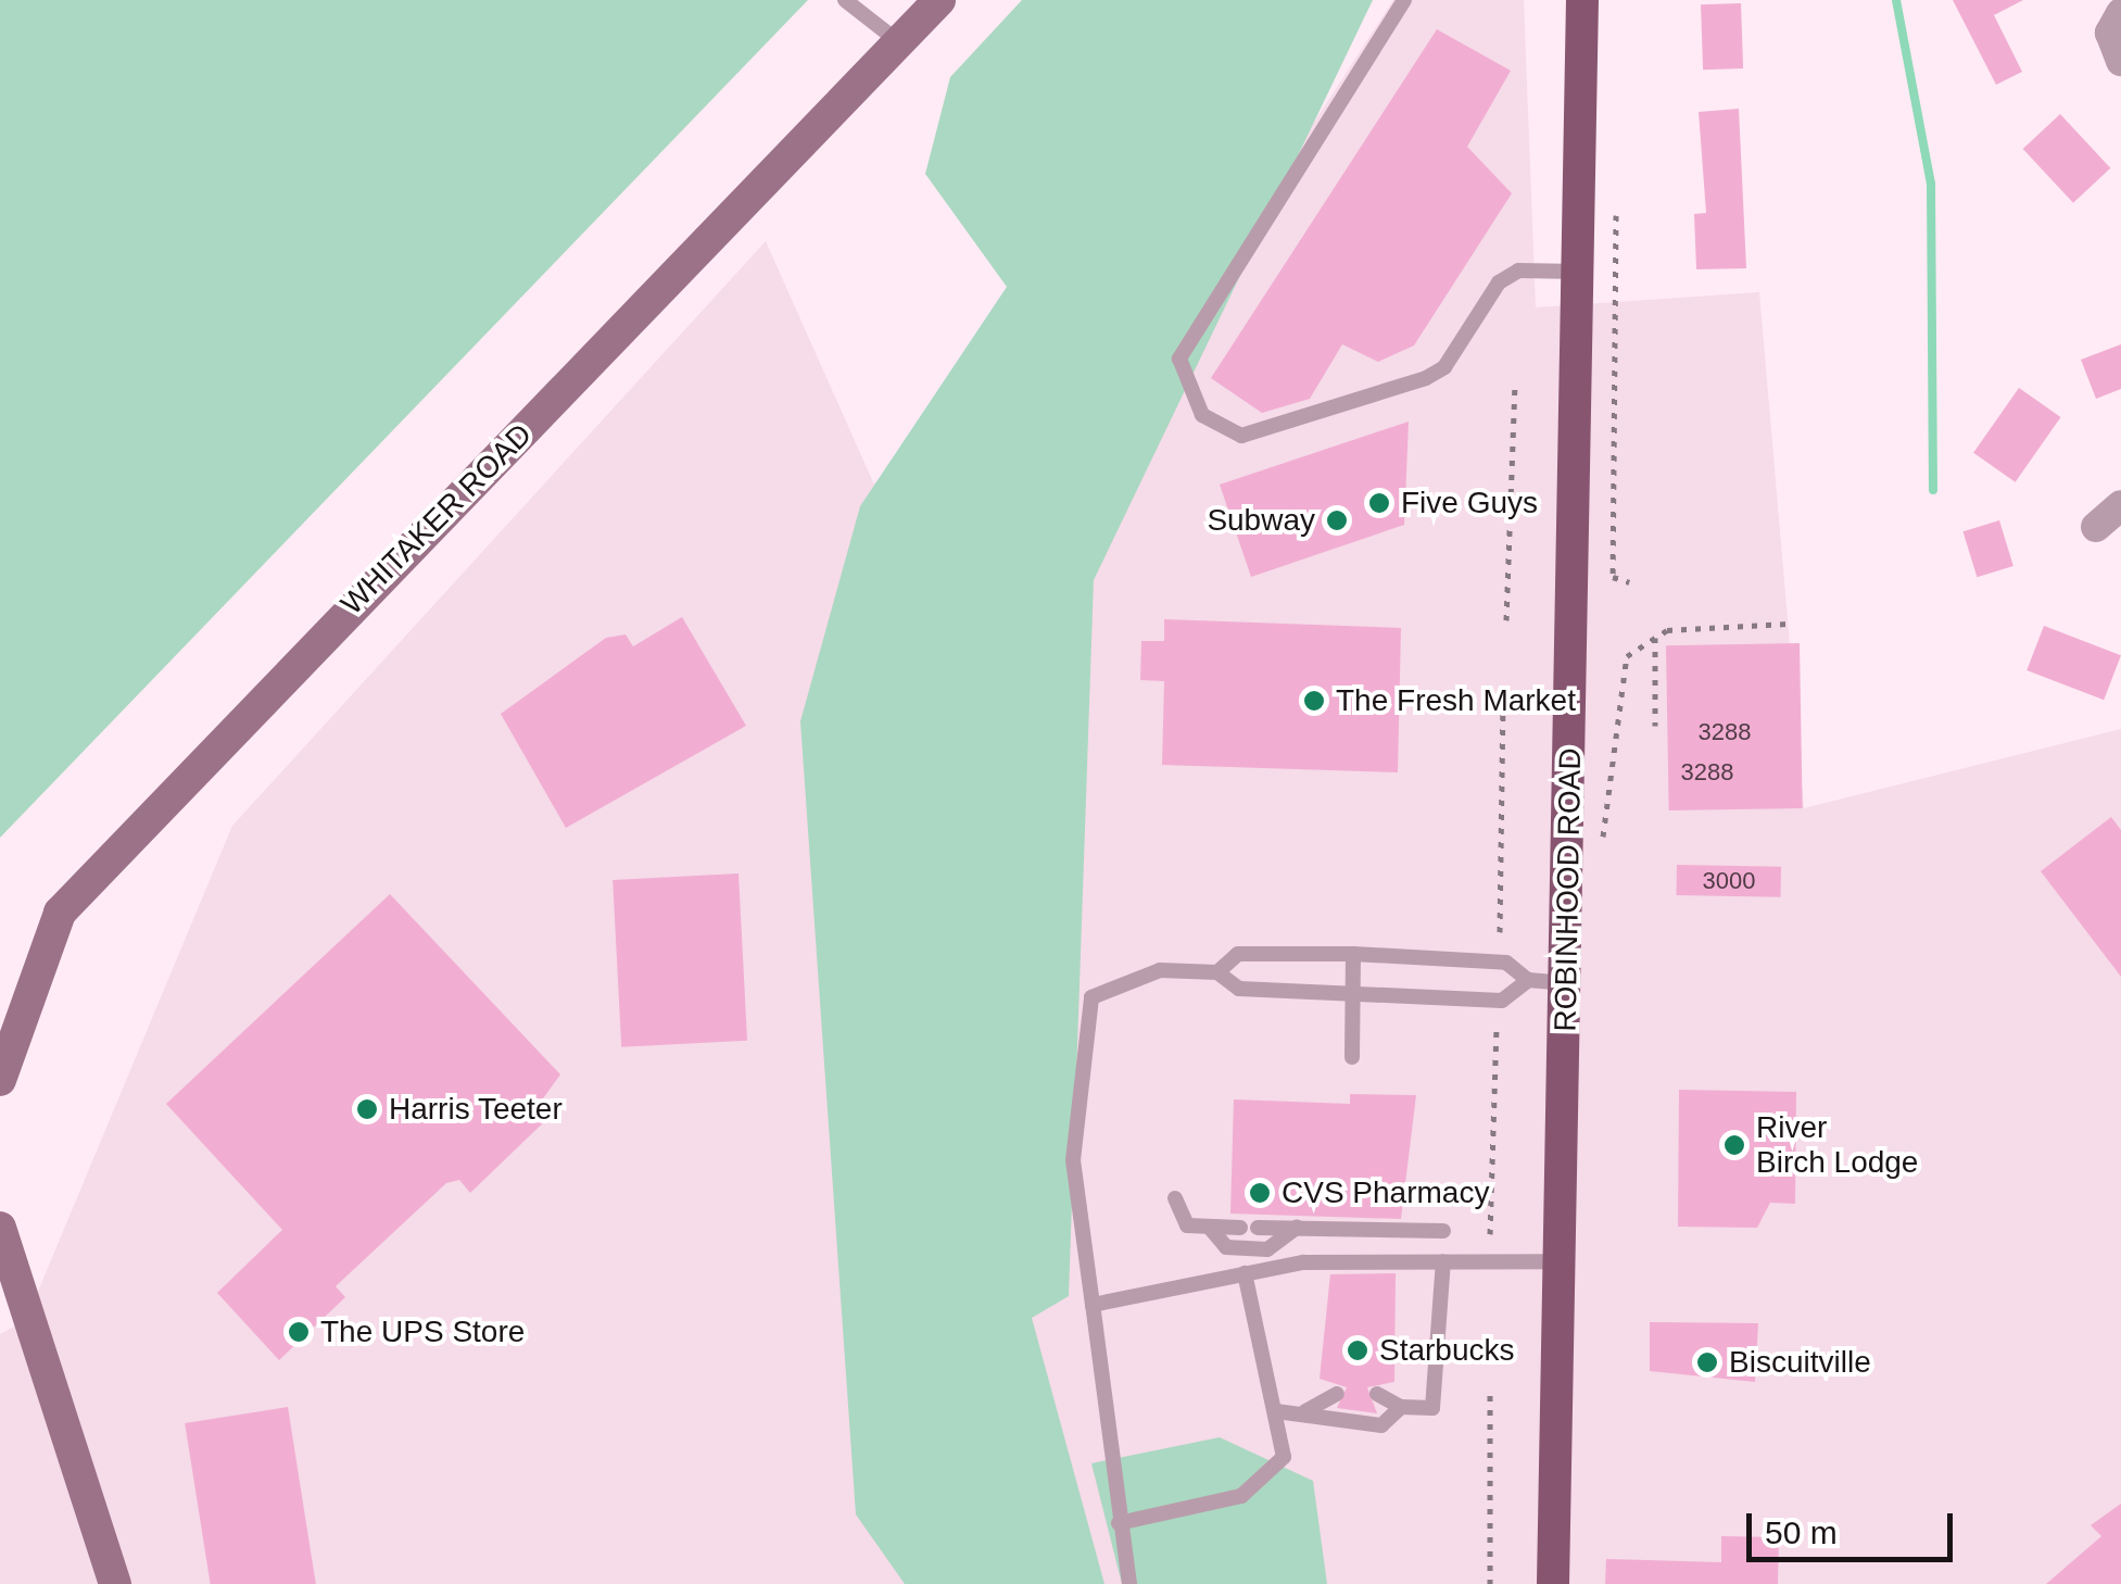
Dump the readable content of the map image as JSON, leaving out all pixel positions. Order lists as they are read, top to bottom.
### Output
{
  "streets": {
    "main road": ["ROBINHOOD ROAD"],
    "street": ["WHITAKER ROAD"]
  },
  "places": [
    "Five Guys",
    "Subway",
    "The Fresh Market",
    "Harris Teeter",
    "River Birch Lodge",
    "CVS Pharmacy",
    "The UPS Store",
    "Starbucks",
    "Biscuitville"
  ],
  "house_numbers": ["3288", "3288", "3000"],
  "scale_bar": "50 m"
}
